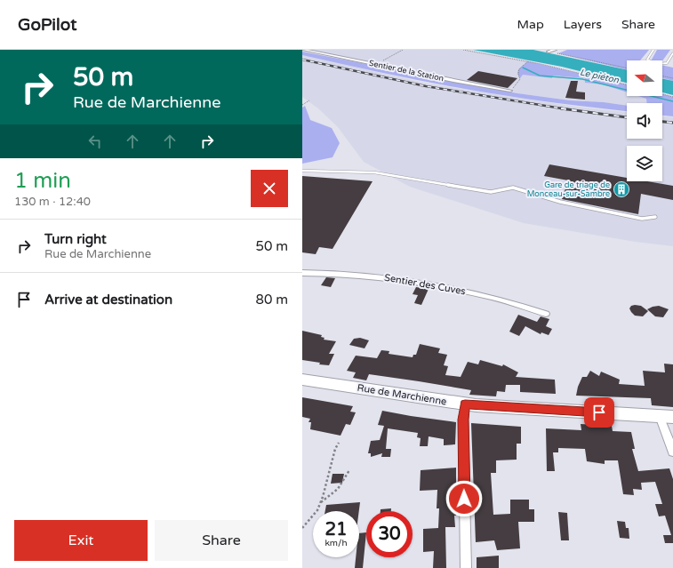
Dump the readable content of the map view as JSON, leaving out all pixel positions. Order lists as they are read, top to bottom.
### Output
{
  "streets": {
    "main road": ["Rue de Marchienne"],
    "street": ["Sentier de la Station", "Sentier des Cuves"]
  },
  "water": ["Le piéton"],
  "places": {
    "building": ["Gare de triage de Monceau-sur-Sambre"]
  },
  "north": "left",
  "page": {
    "header": "GoPilot",
    "nav": ["Map", "Layers", "Share"],
    "turn": ["50 m", "Rue de Marchienne"],
    "heading": ["1 min", "130 m · 12:40"],
    "list": [
      {
        "name": "Turn right",
        "note": "Rue de Marchienne",
        "value": "50 m"
      },
      {
        "name": "Arrive at destination",
        "value": "80 m"
      }
    ],
    "speed": "21 km/h",
    "limit": "30",
    "buttons": ["Exit", "Share"]
  }
}
